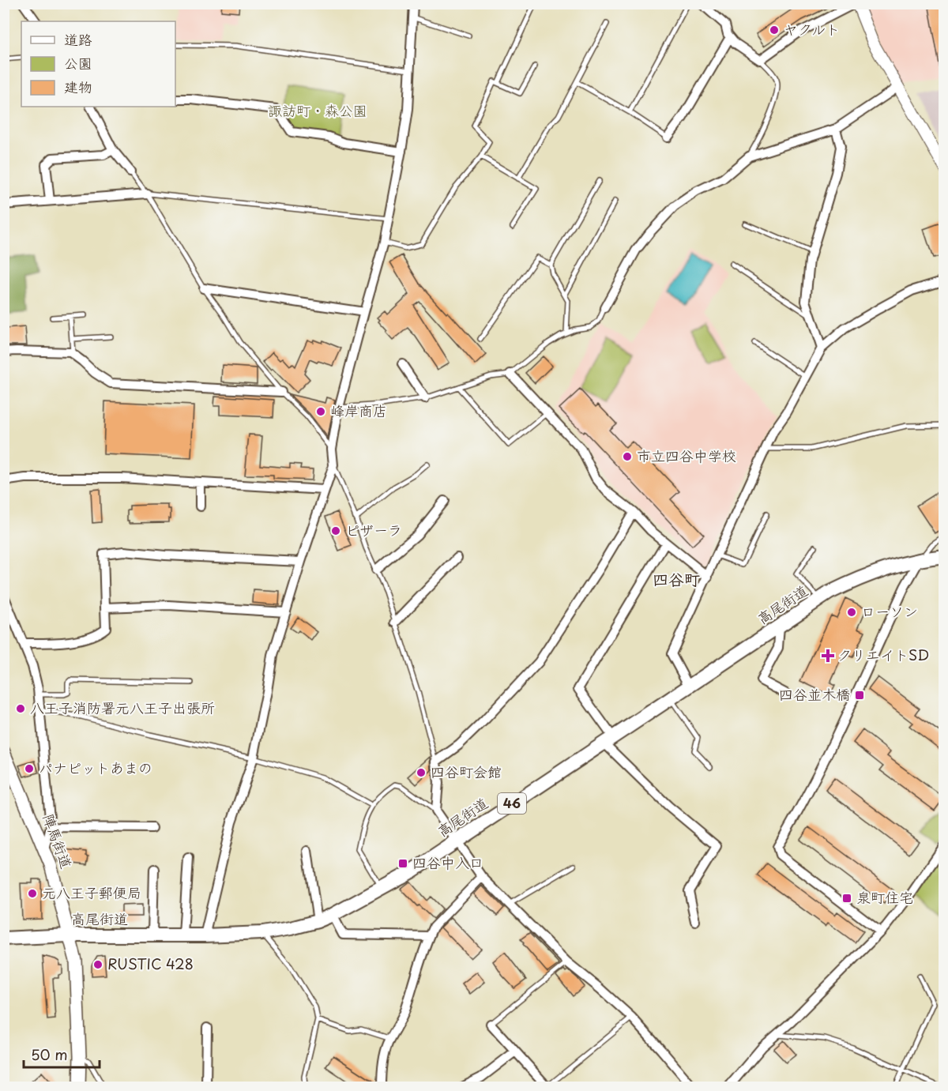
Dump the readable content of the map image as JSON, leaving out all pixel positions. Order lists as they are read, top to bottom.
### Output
{
  "streets": {
    "main road": ["高尾街道", "46", "陣馬街道"]
  },
  "crossings": [
    ["高尾街道", "陣馬街道"]
  ],
  "districts": ["四谷町"],
  "parks": ["諏訪町・森公園"],
  "places": {
    "other": [
      "ヤクルト",
      "峰岸商店",
      "市立四谷中学校",
      "ピザーラ",
      "ローソン",
      "八王子消防署元八王子出張所",
      "パナピットあまの",
      "四谷町会館",
      "元八王子郵便局",
      "RUSTIC 428"
    ],
    "health": ["クリエイトSD"],
    "transit": ["四谷並木橋", "四谷中入口", "泉町住宅"]
  },
  "legend": ["道路", "公園", "建物"],
  "scale_bar": "50 m"
}
